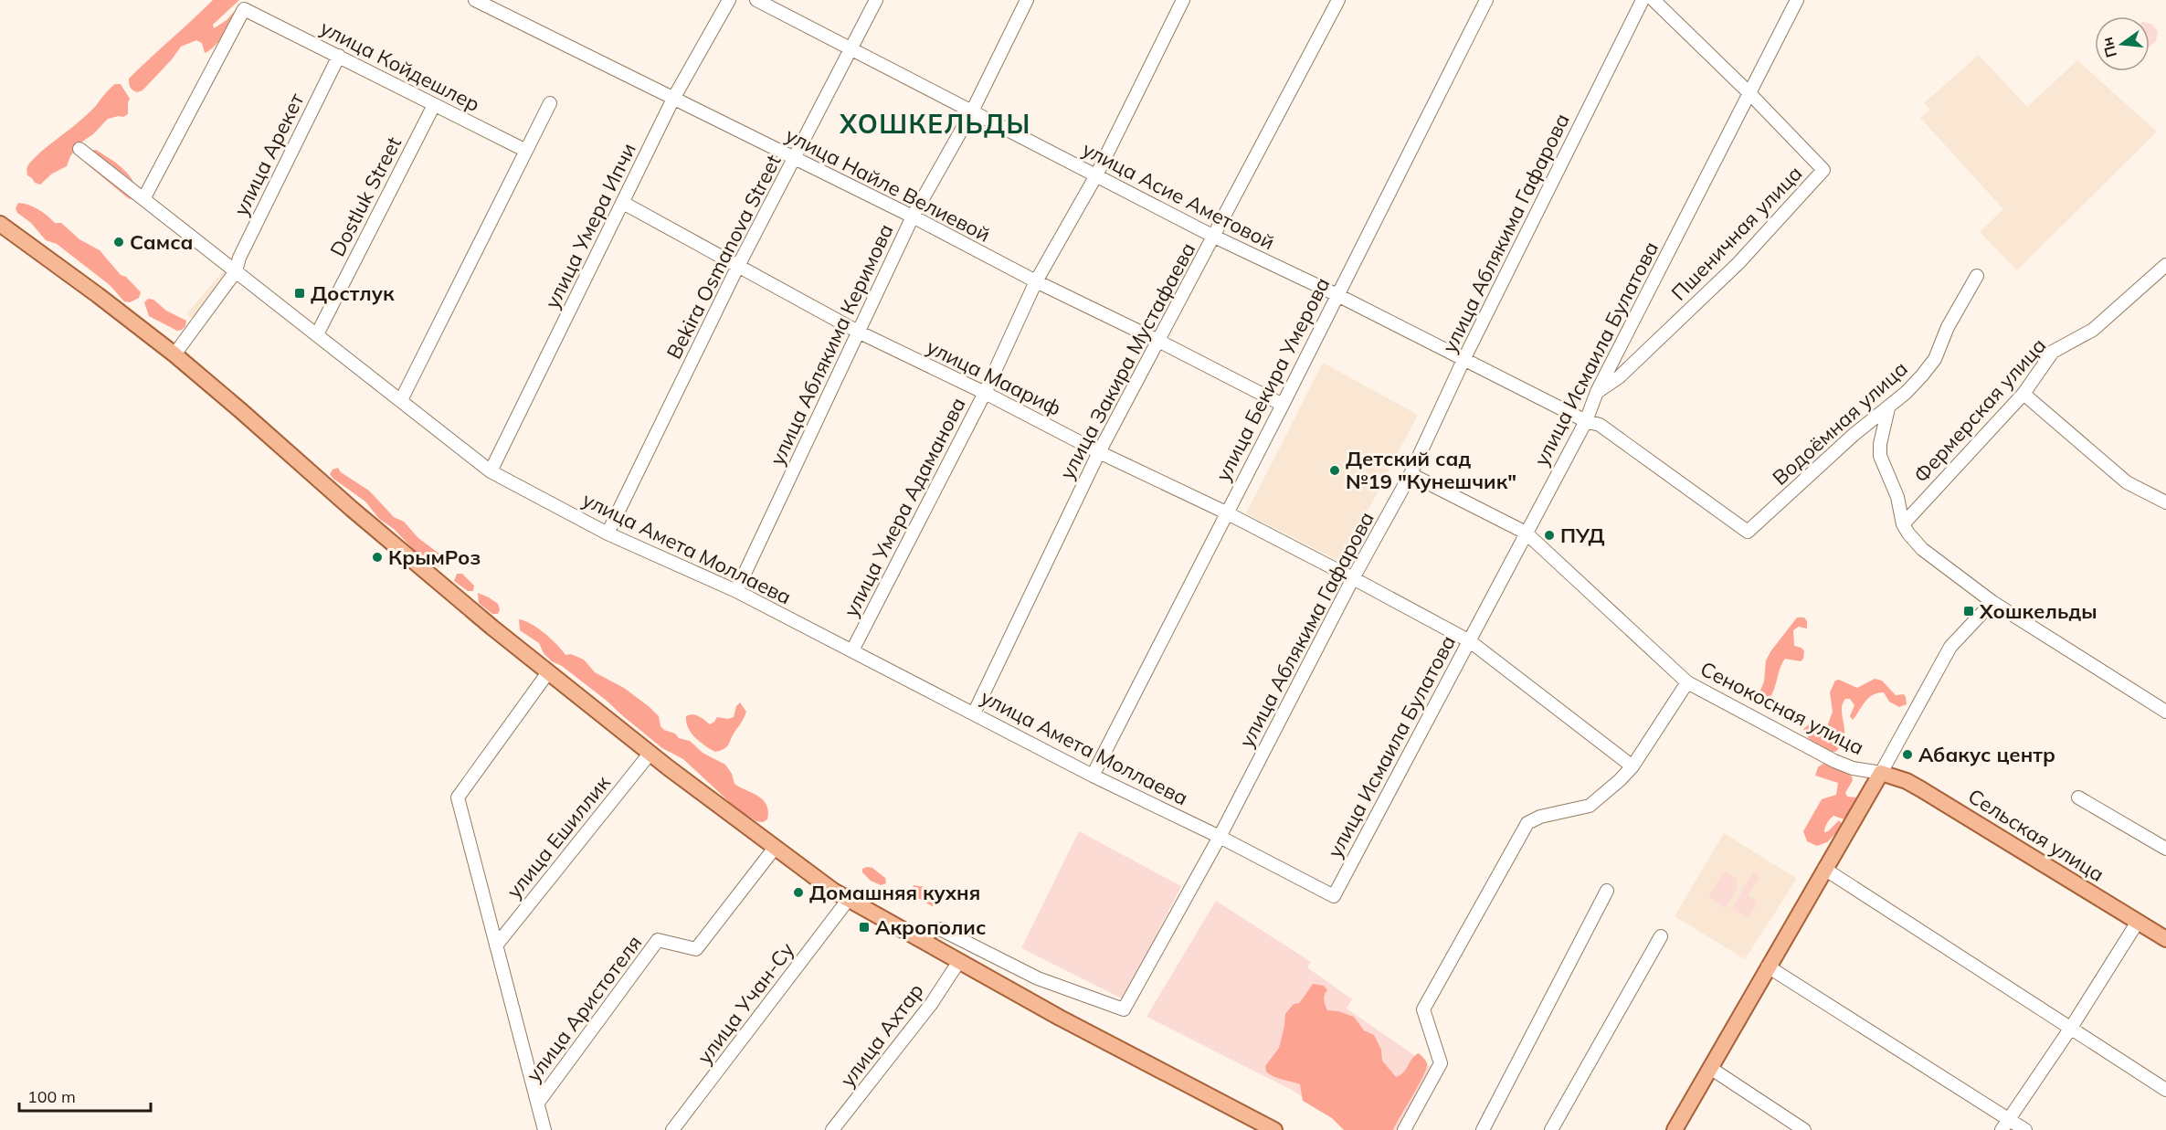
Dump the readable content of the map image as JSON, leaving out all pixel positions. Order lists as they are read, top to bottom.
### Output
{
  "streets": {
    "main road": ["Сельская улица"],
    "street": [
      "улица Койдешлер",
      "улица Арекет",
      "улица Найле Велиевой",
      "улица Асие Аметовой",
      "Dostluk Street",
      "улица Умера Ипчи",
      "улица Аблякима Гафарова",
      "Пшеничная улица",
      "Bekira Osmanova Street",
      "улица Аблякима Керимова",
      "улица Исмаила Булатова",
      "улица Закира Мустафаева",
      "улица Маариф",
      "улица Бекира Умерова",
      "Фермерская улица",
      "Водоёмная улица",
      "улица Умера Адаманова",
      "улица Амета Моллаева",
      "Сенокосная улица",
      "улица Ешиллик",
      "улица Учан-Су",
      "улица Аристотеля",
      "улица Ахтар"
    ]
  },
  "crossings": [
    ["улица Койдешлер", "улица Арекет"],
    ["улица Койдешлер", "Dostluk Street"],
    ["улица Койдешлер", "улица Амета Моллаева"],
    ["улица Арекет", "улица Амета Моллаева"],
    ["улица Найле Велиевой", "улица Умера Ипчи"],
    ["улица Найле Велиевой", "Bekira Osmanova Street"],
    ["улица Найле Велиевой", "улица Аблякима Керимова"],
    ["улица Найле Велиевой", "улица Закира Мустафаева"],
    ["улица Найле Велиевой", "улица Бекира Умерова"],
    ["улица Найле Велиевой", "улица Умера Адаманова"],
    ["улица Асие Аметовой", "улица Аблякима Гафарова"],
    ["улица Асие Аметовой", "Bekira Osmanova Street"],
    ["улица Асие Аметовой", "улица Аблякима Керимова"],
    ["улица Асие Аметовой", "улица Исмаила Булатова"],
    ["улица Асие Аметовой", "улица Закира Мустафаева"],
    ["улица Асие Аметовой", "улица Бекира Умерова"],
    ["улица Асие Аметовой", "Водоёмная улица"],
    ["улица Асие Аметовой", "улица Умера Адаманова"],
    ["Dostluk Street", "улица Амета Моллаева"],
    ["улица Умера Ипчи", "улица Маариф"],
    ["улица Умера Ипчи", "улица Амета Моллаева"],
    ["улица Аблякима Гафарова", "улица Маариф"],
    ["улица Аблякима Гафарова", "улица Амета Моллаева"],
    ["Пшеничная улица", "улица Исмаила Булатова"],
    ["Bekira Osmanova Street", "улица Маариф"],
    ["Bekira Osmanova Street", "улица Амета Моллаева"],
    ["улица Аблякима Керимова", "улица Маариф"],
    ["улица Аблякима Керимова", "улица Амета Моллаева"],
    ["улица Исмаила Булатова", "улица Маариф"],
    ["улица Исмаила Булатова", "Водоёмная улица"],
    ["улица Исмаила Булатова", "улица Амета Моллаева"],
    ["улица Исмаила Булатова", "Сенокосная улица"],
    ["улица Закира Мустафаева", "улица Маариф"],
    ["улица Закира Мустафаева", "улица Амета Моллаева"],
    ["улица Маариф", "улица Бекира Умерова"],
    ["улица Маариф", "улица Умера Адаманова"],
    ["улица Бекира Умерова", "улица Амета Моллаева"],
    ["улица Умера Адаманова", "улица Амета Моллаева"],
    ["Сенокосная улица", "Сельская улица"]
  ],
  "districts": ["ХОШКЕЛЬДЫ"],
  "places": {
    "other": [
      "Самса",
      "Детский сад №19 \"Кунешчик\"",
      "ПУД",
      "КрымРоз",
      "Абакус центр",
      "Домашняя кухня"
    ],
    "transit": ["Достлук", "Хошкельды", "Акрополис"]
  },
  "scale_bar": "100 m",
  "north": "left"
}
